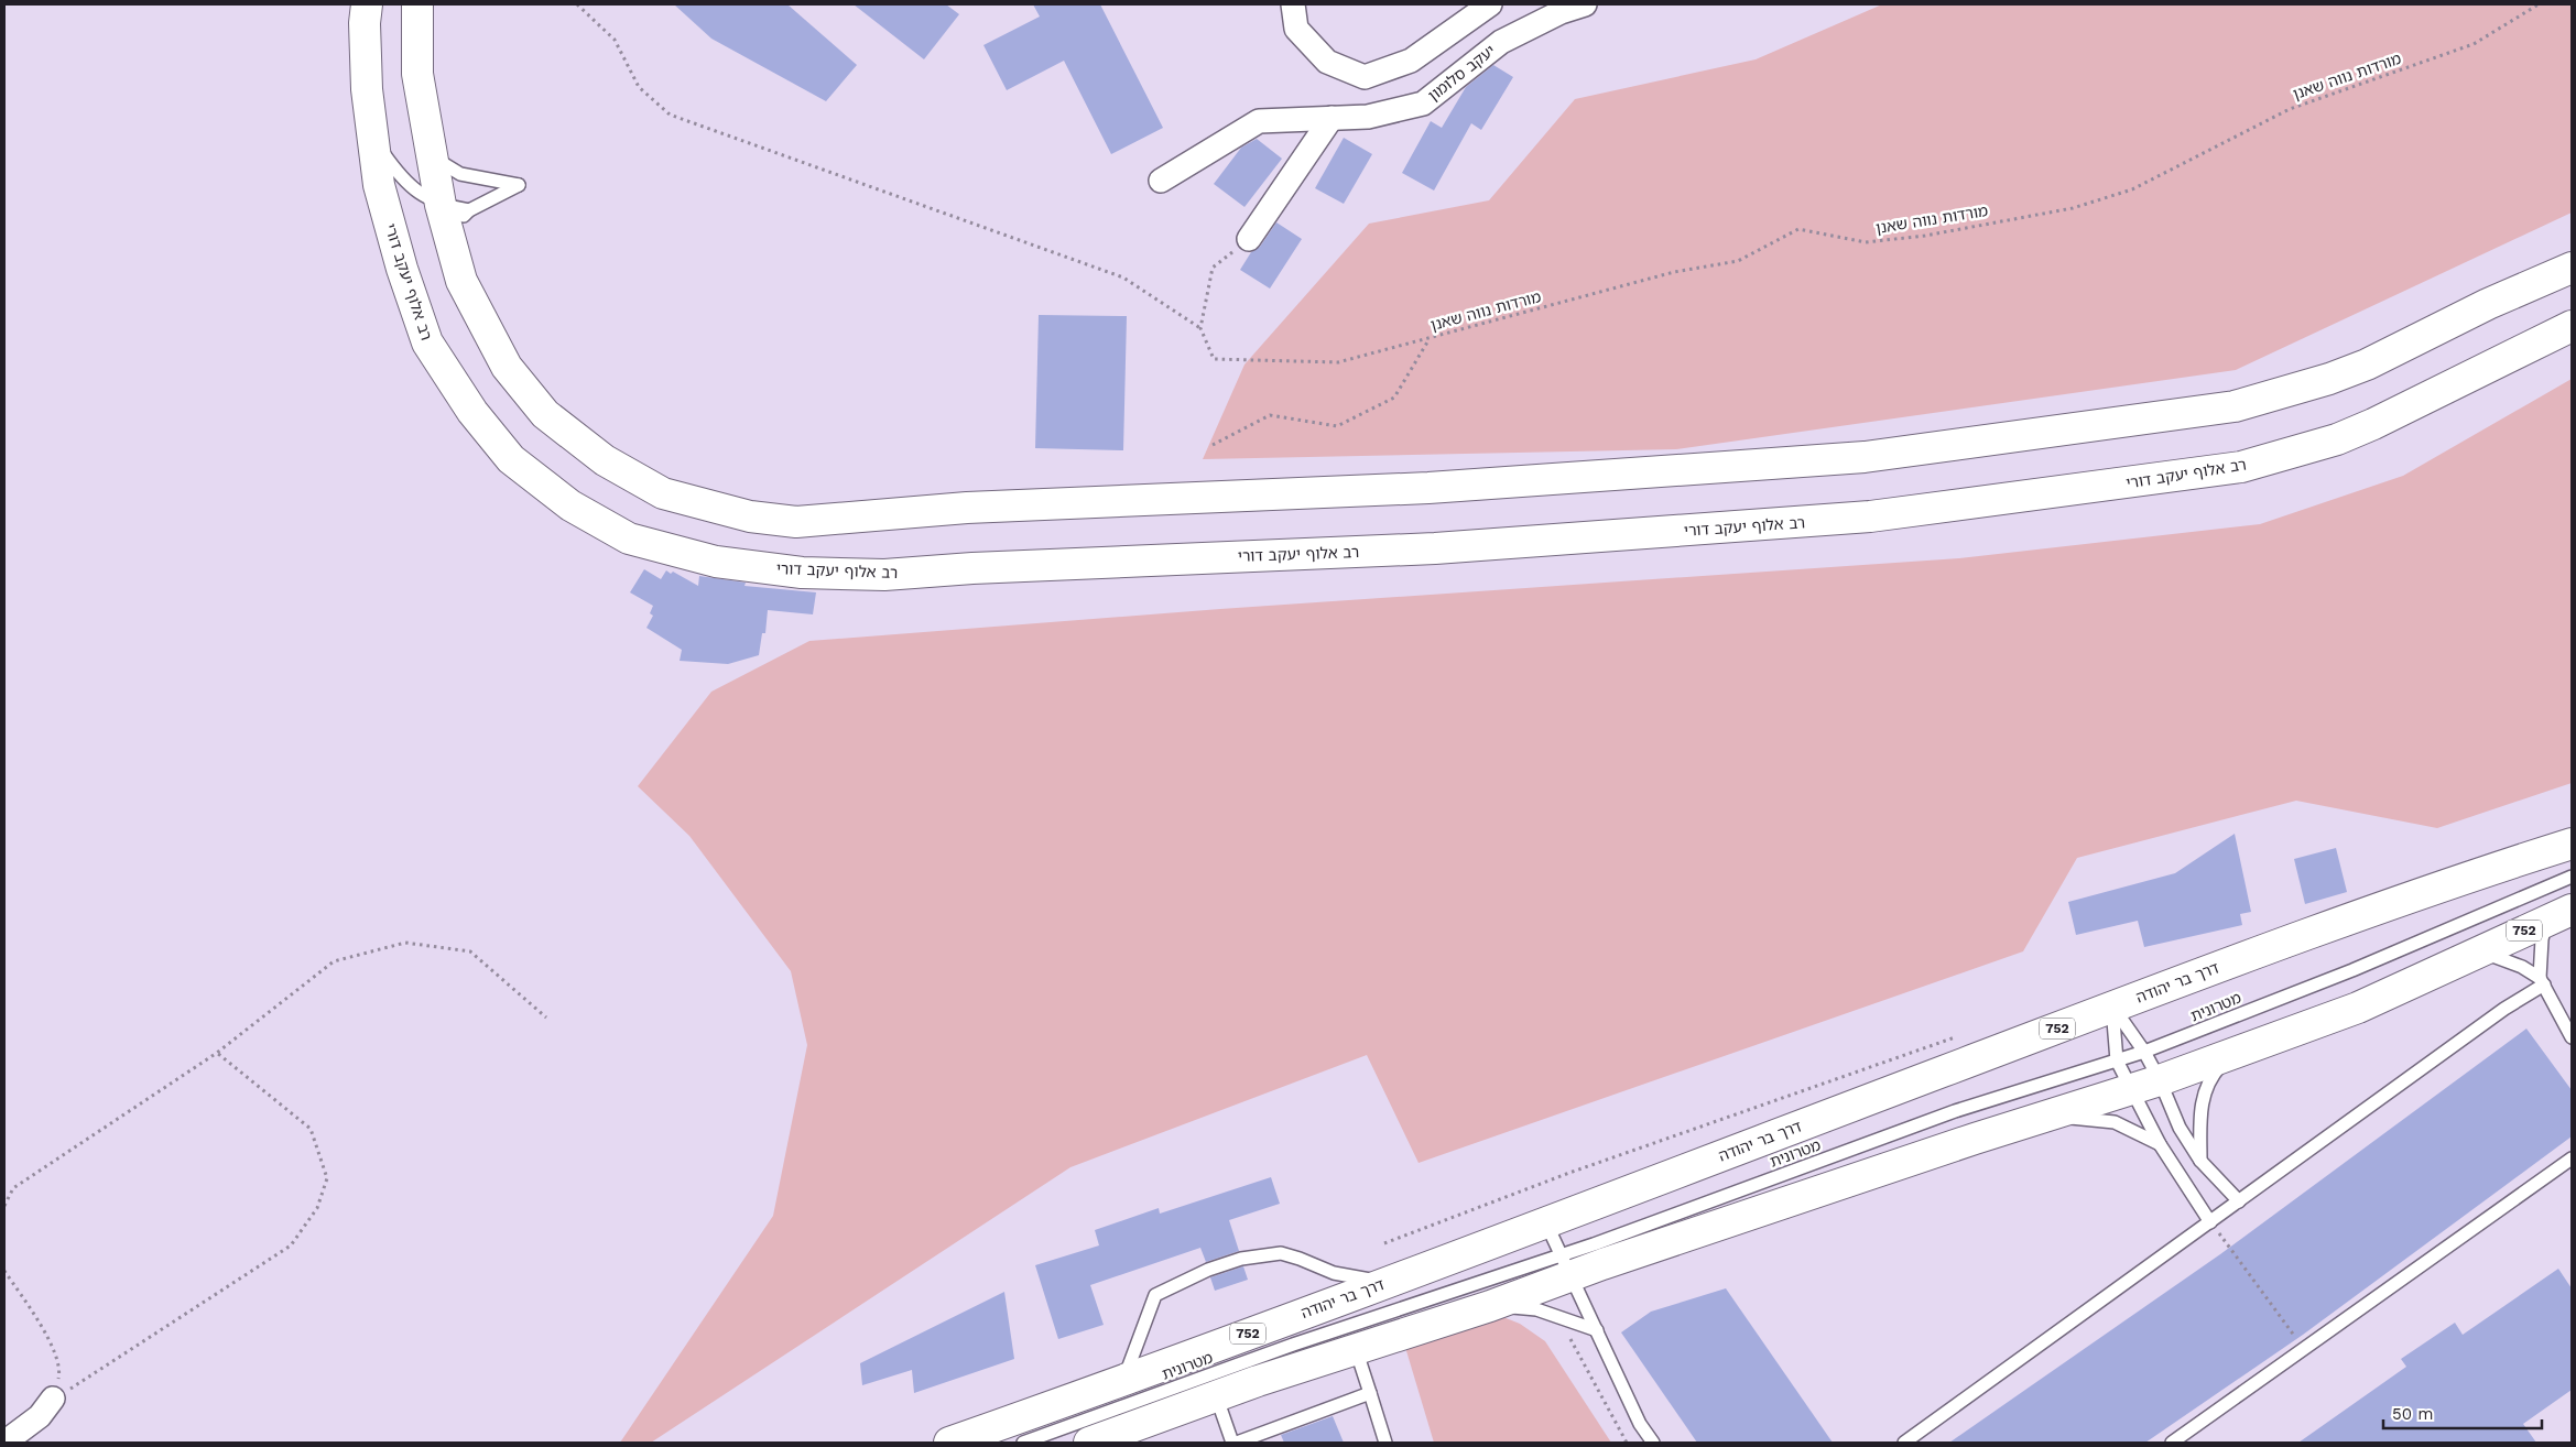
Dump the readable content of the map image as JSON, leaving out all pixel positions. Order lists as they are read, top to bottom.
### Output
{
  "streets": {
    "main road": ["רב אלוף יעקב דורי", "752", "דרך בר יהודה"],
    "street": ["יעקב סלומון"],
    "lane": ["מטרונית"],
    "path": ["מורדות נווה שאנן"]
  },
  "crossings": [
    ["752", "מטרונית"]
  ],
  "scale_bar": "50 m"
}
